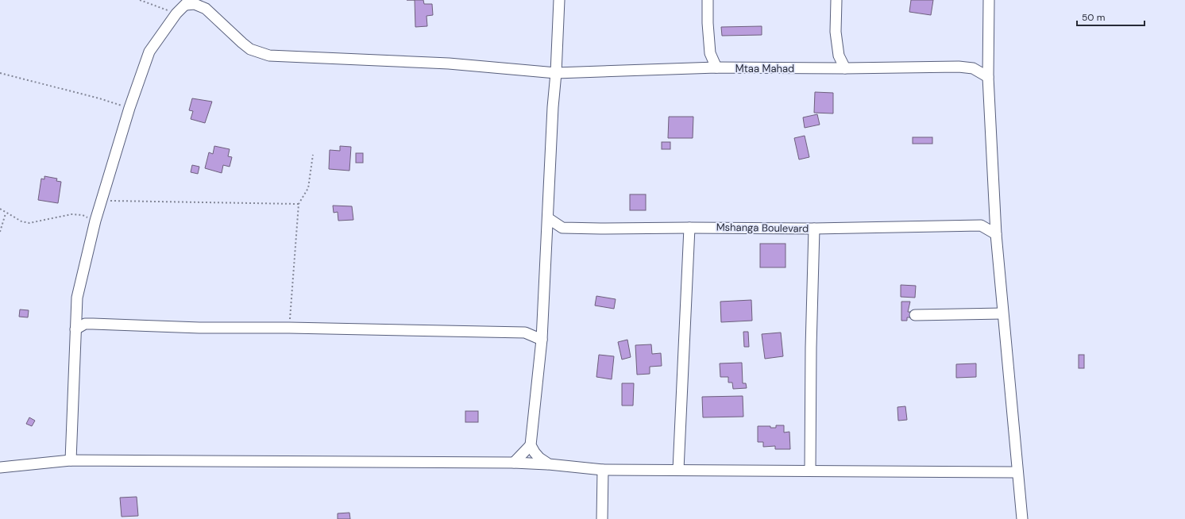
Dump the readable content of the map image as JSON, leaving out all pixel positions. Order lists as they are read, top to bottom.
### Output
{
  "streets": {
    "street": ["Mtaa Mahad", "Mshanga Boulevard"]
  },
  "scale_bar": "50 m"
}
